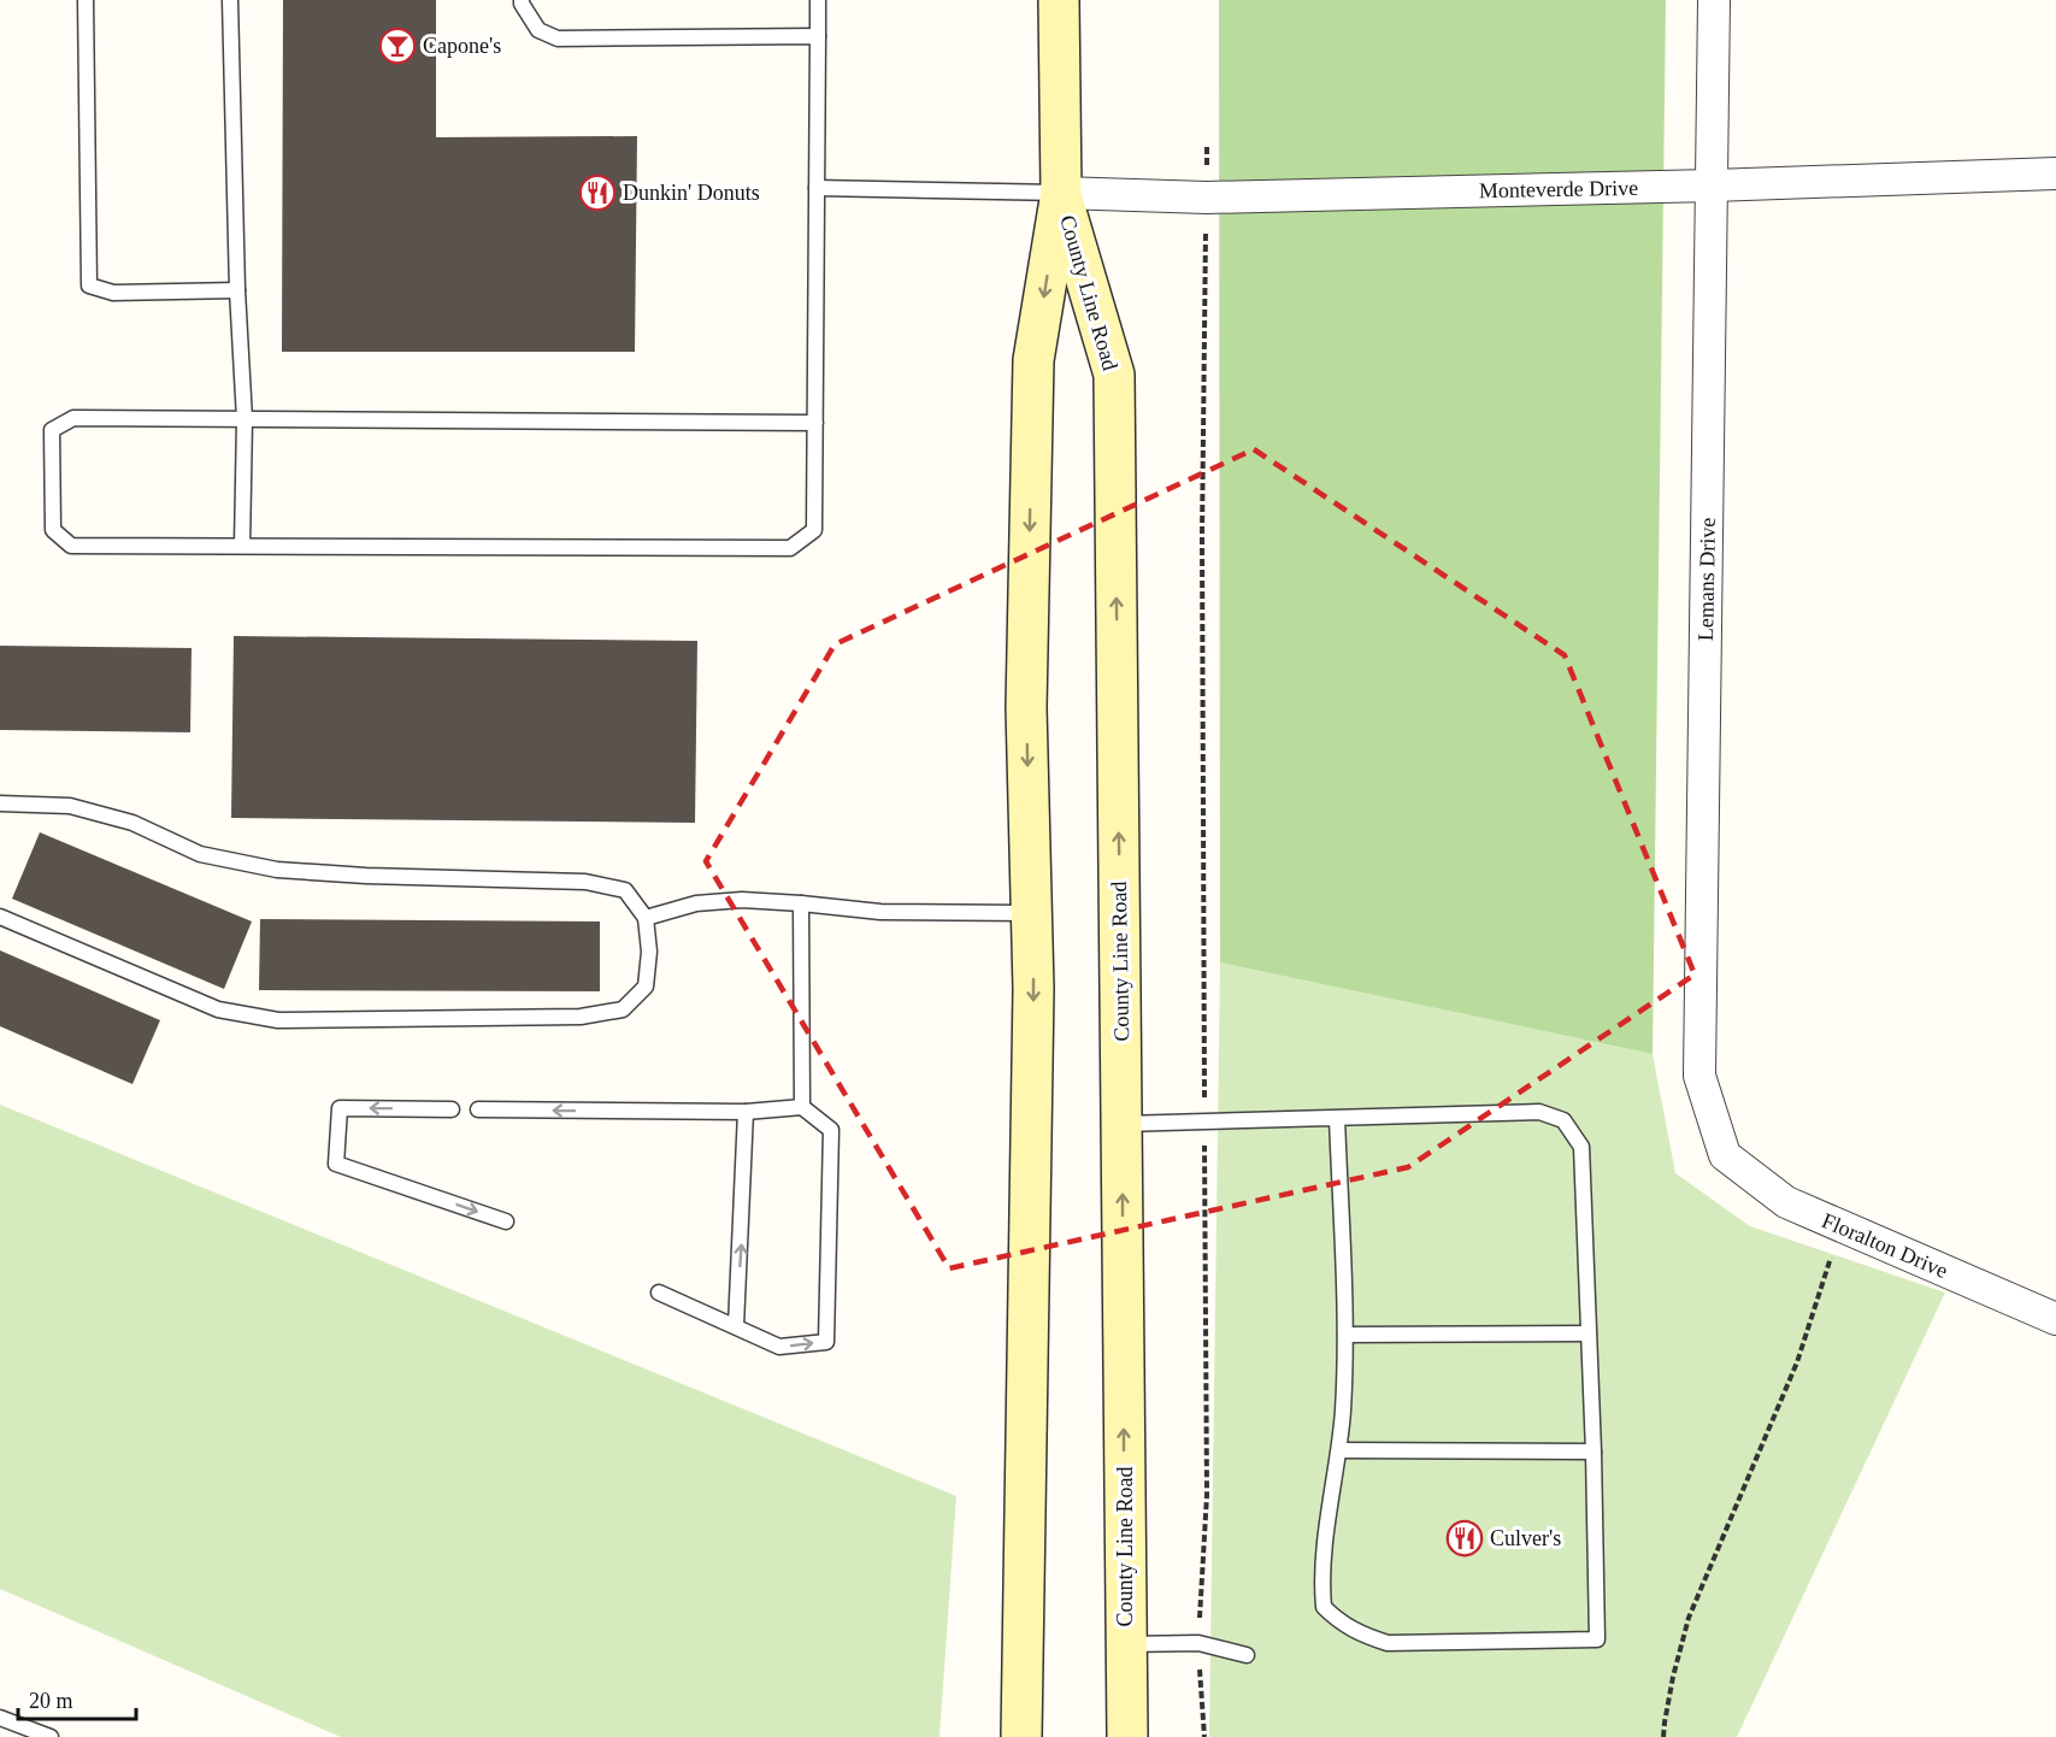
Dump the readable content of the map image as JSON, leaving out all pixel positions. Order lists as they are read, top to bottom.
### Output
{
  "streets": {
    "main road": ["County Line Road"],
    "street": ["Monteverde Drive", "Lemans Drive", "Floralton Drive"]
  },
  "crossings": [
    ["Monteverde Drive", "County Line Road"],
    ["Monteverde Drive", "Lemans Drive"],
    ["Lemans Drive", "Floralton Drive"]
  ],
  "places": {
    "bar": ["Capone's"],
    "restaurant": ["Dunkin' Donuts", "Culver's"]
  },
  "scale_bar": "20 m"
}
